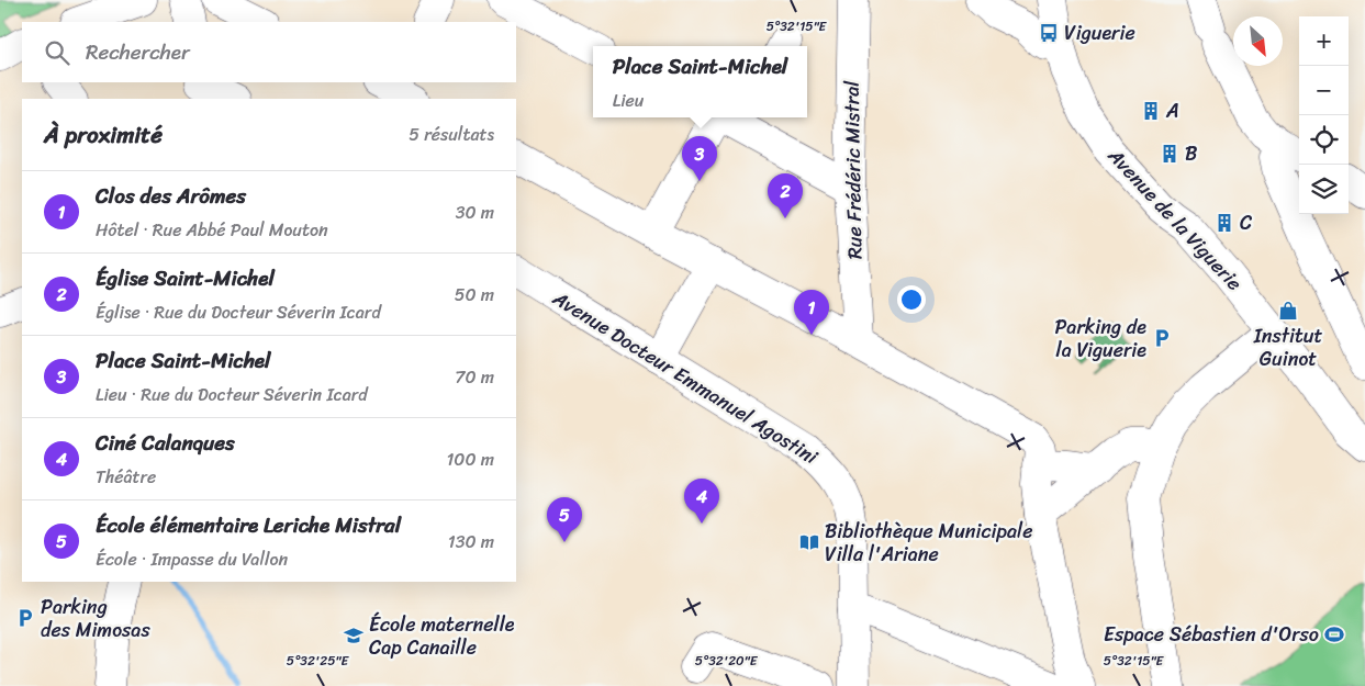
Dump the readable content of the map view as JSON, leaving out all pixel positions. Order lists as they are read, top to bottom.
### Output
{
  "streets": {
    "street": ["Rue Frédéric Mistral", "Avenue de la Viguerie", "Avenue Docteur Emmanuel Agostini"]
  },
  "places": {
    "bus stop": ["Viguerie"],
    "building": ["A", "B", "C"],
    "shop": ["Institut Guinot"],
    "parking": ["Parking de la Viguerie", "Parking des Mimosas"],
    "library": ["Bibliothèque Municipale Villa l'Ariane"],
    "sports": ["Espace Sébastien d'Orso"],
    "school or university": ["École maternelle Cap Canaille"]
  },
  "north": "bottom right",
  "page": {
    "map_buttons": ["+", "−"],
    "search": "Rechercher",
    "popup": ["Place Saint-Michel", "Lieu"],
    "heading": ["À proximité", "5 résultats"],
    "pins": [
      "3",
      "2",
      "1",
      "4",
      "5"
    ],
    "list": [
      {
        "mark": "1",
        "name": "Clos des Arômes",
        "note": "Hôtel · Rue Abbé Paul Mouton",
        "value": "30 m"
      },
      {
        "mark": "2",
        "name": "Église Saint-Michel",
        "note": "Église · Rue du Docteur Séverin Icard",
        "value": "50 m"
      },
      {
        "mark": "3",
        "name": "Place Saint-Michel",
        "note": "Lieu · Rue du Docteur Séverin Icard",
        "value": "70 m"
      },
      {
        "mark": "4",
        "name": "Ciné Calanques",
        "note": "Théâtre",
        "value": "100 m"
      },
      {
        "mark": "5",
        "name": "École élémentaire Leriche Mistral",
        "note": "École · Impasse du Vallon",
        "value": "130 m"
      }
    ]
  },
  "coordinates": ["5°32'15\"E", "5°32'25\"E", "5°32'20\"E"]
}
